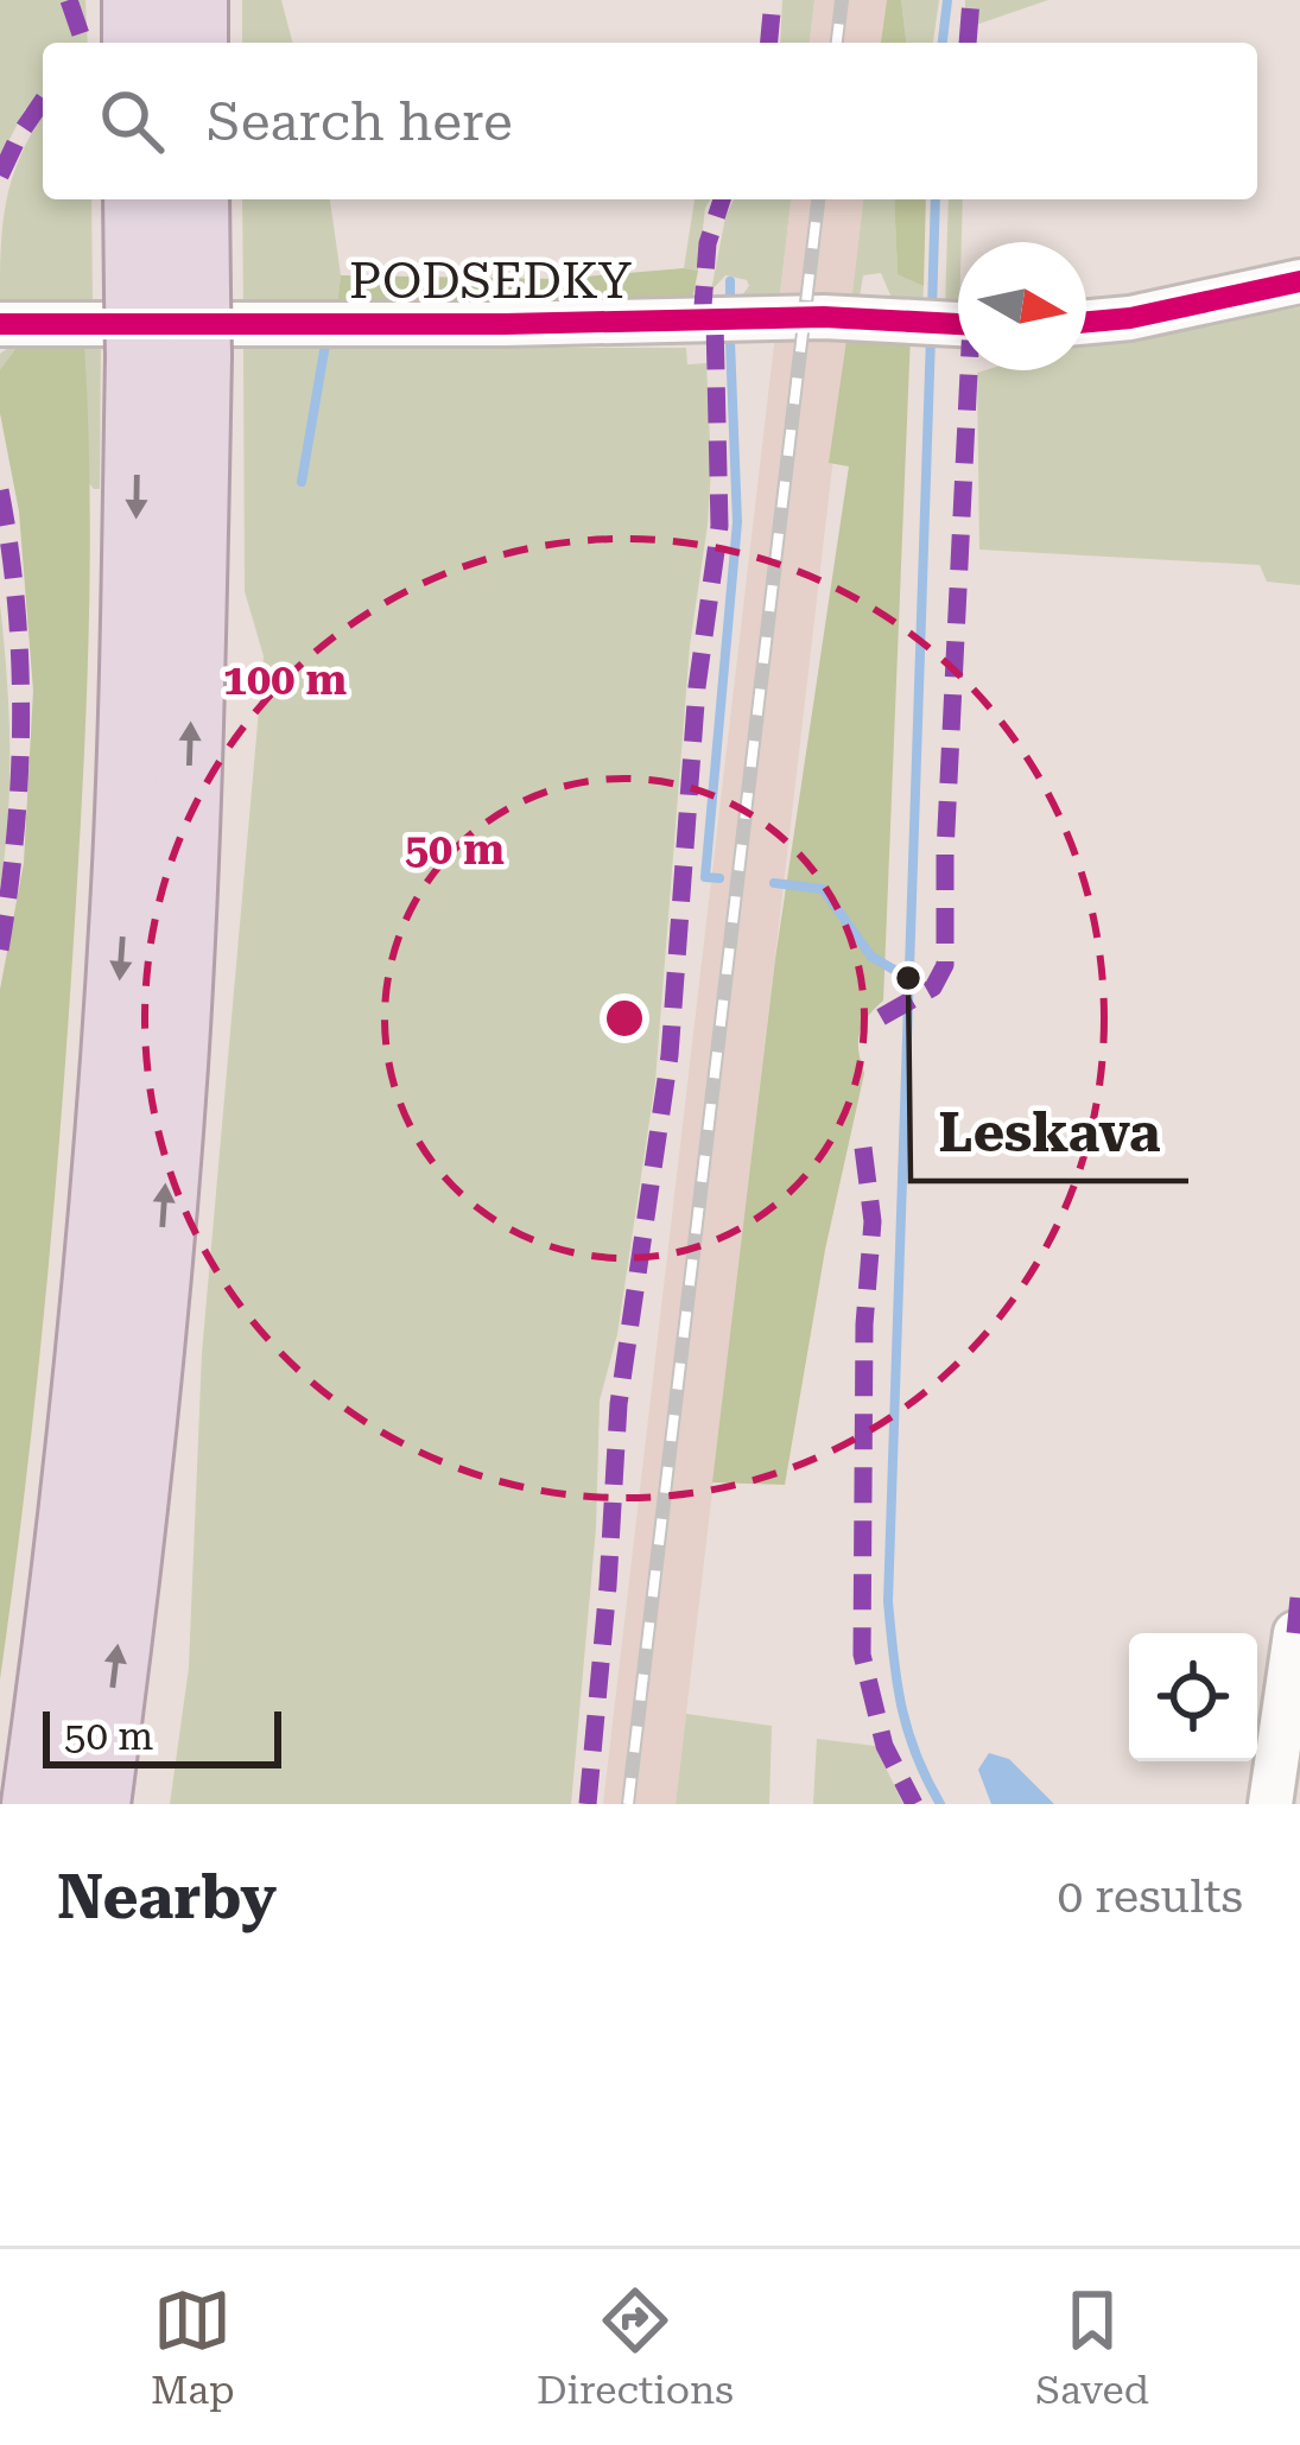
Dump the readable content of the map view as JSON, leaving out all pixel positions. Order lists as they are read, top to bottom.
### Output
{
  "streets": {
    "street": ["PODSEDKY"]
  },
  "places": ["Leskava"],
  "scale_bar": "50 m",
  "north": "right",
  "page": {
    "search": "Search here",
    "scale": "50 m",
    "heading": ["Nearby", "0 results"],
    "nav": ["Map", "Directions", "Saved"]
  },
  "rings": ["100 m", "50 m"]
}
